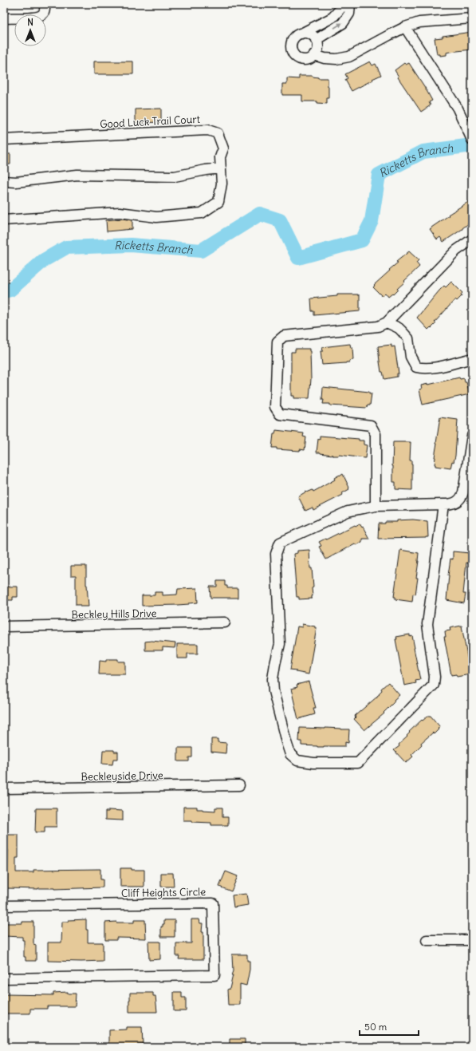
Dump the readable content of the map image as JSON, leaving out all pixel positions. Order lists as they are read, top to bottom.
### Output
{
  "streets": {
    "street": [
      "Good Luck Trail Court",
      "Beckley Hills Drive",
      "Beckleyside Drive",
      "Cliff Heights Circle"
    ]
  },
  "water": ["Ricketts Branch"],
  "scale_bar": "50 m",
  "north": "top"
}
